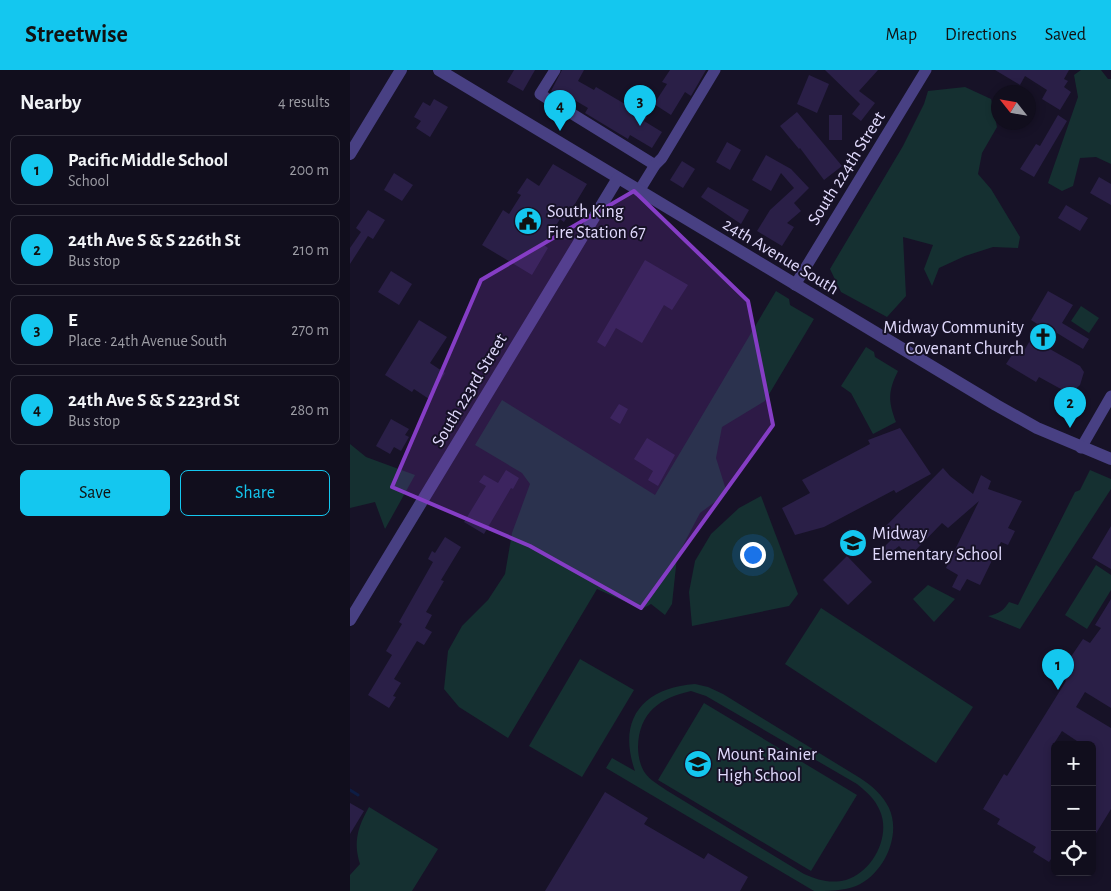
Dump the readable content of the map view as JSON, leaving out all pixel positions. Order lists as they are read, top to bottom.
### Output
{
  "streets": {
    "street": ["South 224th Street", "24th Avenue South", "South 223rd Street"]
  },
  "crossings": [
    ["South 224th Street", "24th Avenue South"],
    ["24th Avenue South", "South 223rd Street"]
  ],
  "places": {
    "public building": ["South King Fire Station 67"],
    "church": ["Midway Community Covenant Church"],
    "school or university": ["Midway Elementary School", "Mount Rainier High School"]
  },
  "north": "top left",
  "page": {
    "header": "Streetwise",
    "nav": ["Map", "Directions", "Saved"],
    "heading": ["Nearby", "4 results"],
    "pins": [
      "3",
      "4",
      "2",
      "1"
    ],
    "list": [
      {
        "mark": "1",
        "name": "Pacific Middle School",
        "note": "School",
        "value": "200 m"
      },
      {
        "mark": "2",
        "name": "24th Ave S & S 226th St",
        "note": "Bus stop",
        "value": "210 m"
      },
      {
        "mark": "3",
        "name": "E",
        "note": "Place · 24th Avenue South",
        "value": "270 m"
      },
      {
        "mark": "4",
        "name": "24th Ave S & S 223rd St",
        "note": "Bus stop",
        "value": "280 m"
      }
    ],
    "buttons": ["Save", "Share"],
    "map_buttons": ["+", "−"]
  }
}
